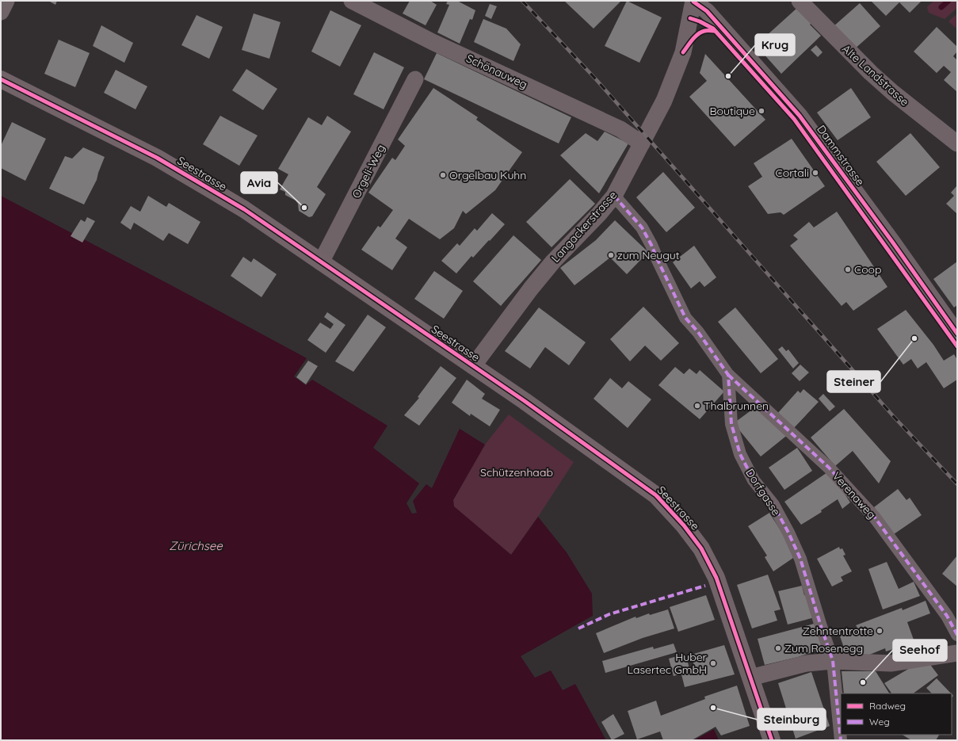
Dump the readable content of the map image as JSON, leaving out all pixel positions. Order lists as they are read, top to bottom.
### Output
{
  "streets": {
    "main road": ["Seestrasse"],
    "street": [
      "Schönauweg",
      "Alte Landstrasse",
      "Dammstrasse",
      "Orgeli-Weg",
      "Langackerstrasse",
      "Dorfgasse",
      "Verenaweg"
    ]
  },
  "crossings": [
    ["Schönauweg", "Langackerstrasse"],
    ["Dammstrasse", "Langackerstrasse"],
    ["Orgeli-Weg", "Seestrasse"],
    ["Seestrasse", "Langackerstrasse"],
    ["Dorfgasse", "Verenaweg"]
  ],
  "water": ["Zürichsee"],
  "parks": ["Schützenhaab"],
  "places": [
    "Krug",
    "Boutique",
    "Cortali",
    "Orgelbau Kuhn",
    "Avia",
    "zum Neugut",
    "Coop",
    "Steiner",
    "Thalbrunnen",
    "Zehntentrotte",
    "Zum Rosenegg",
    "Huber Lasertec GmbH",
    "Seehof",
    "Steinburg"
  ],
  "legend": ["Radweg", "Weg"]
}
